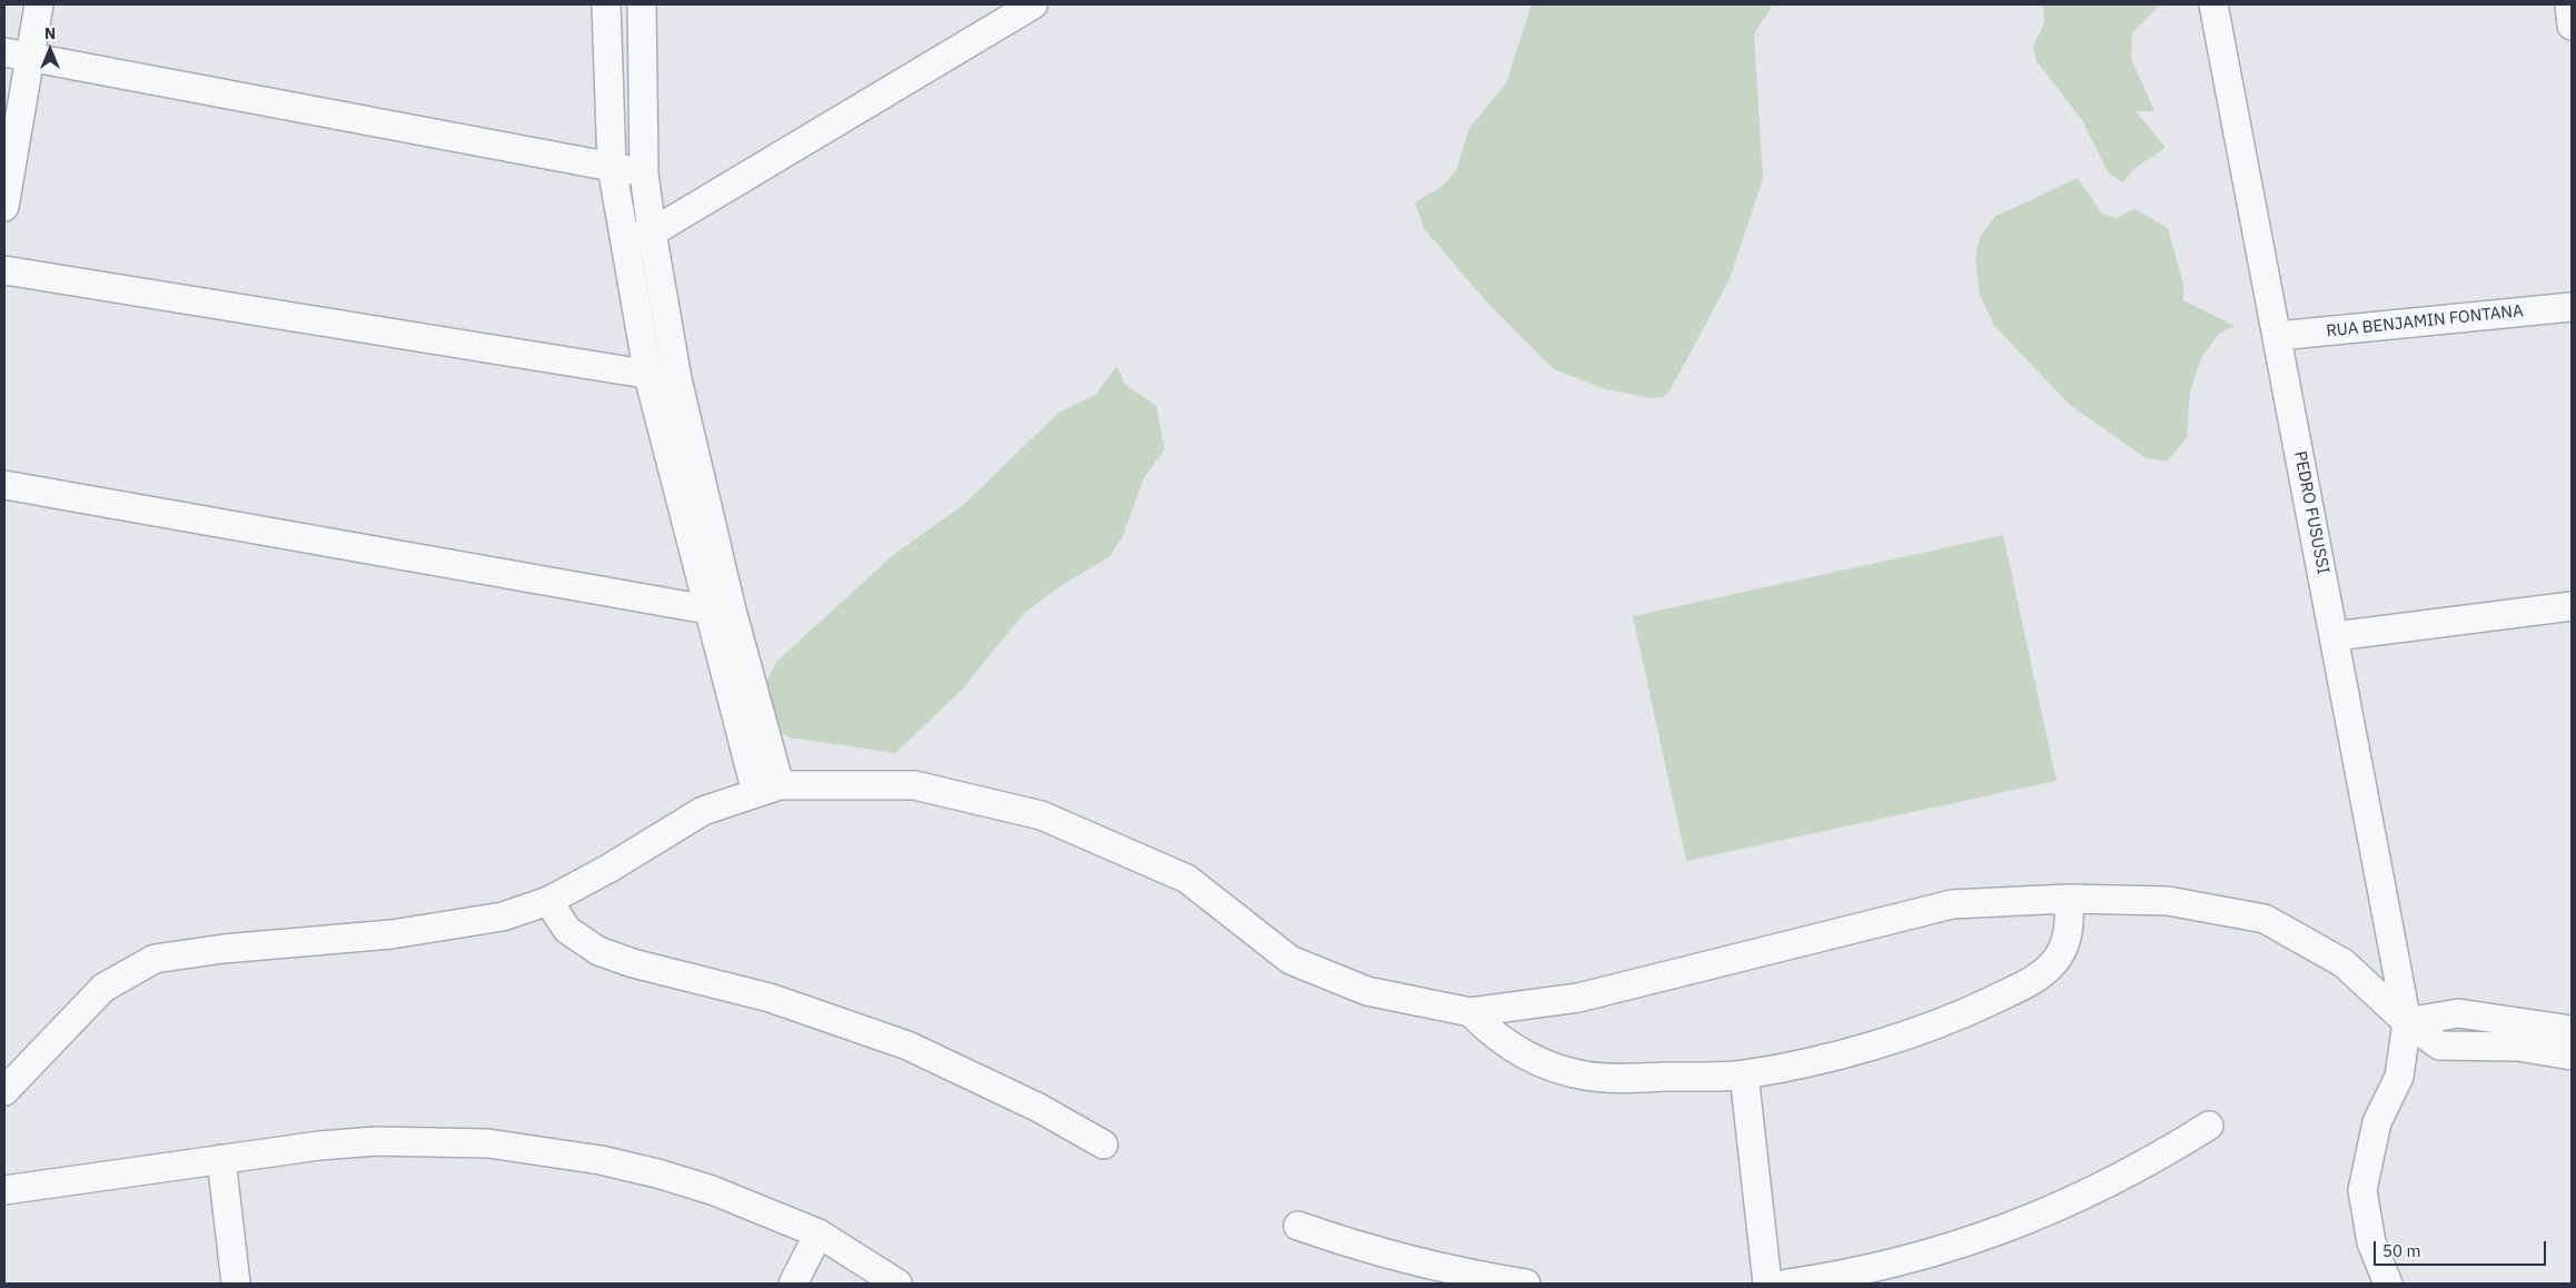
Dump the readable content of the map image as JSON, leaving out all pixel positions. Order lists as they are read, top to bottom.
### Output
{
  "streets": {
    "street": ["RUA BENJAMIN FONTANA", "PEDRO FUSUSSI"]
  },
  "crossings": [
    ["RUA BENJAMIN FONTANA", "PEDRO FUSUSSI"]
  ],
  "scale_bar": "50 m",
  "north": "top"
}
